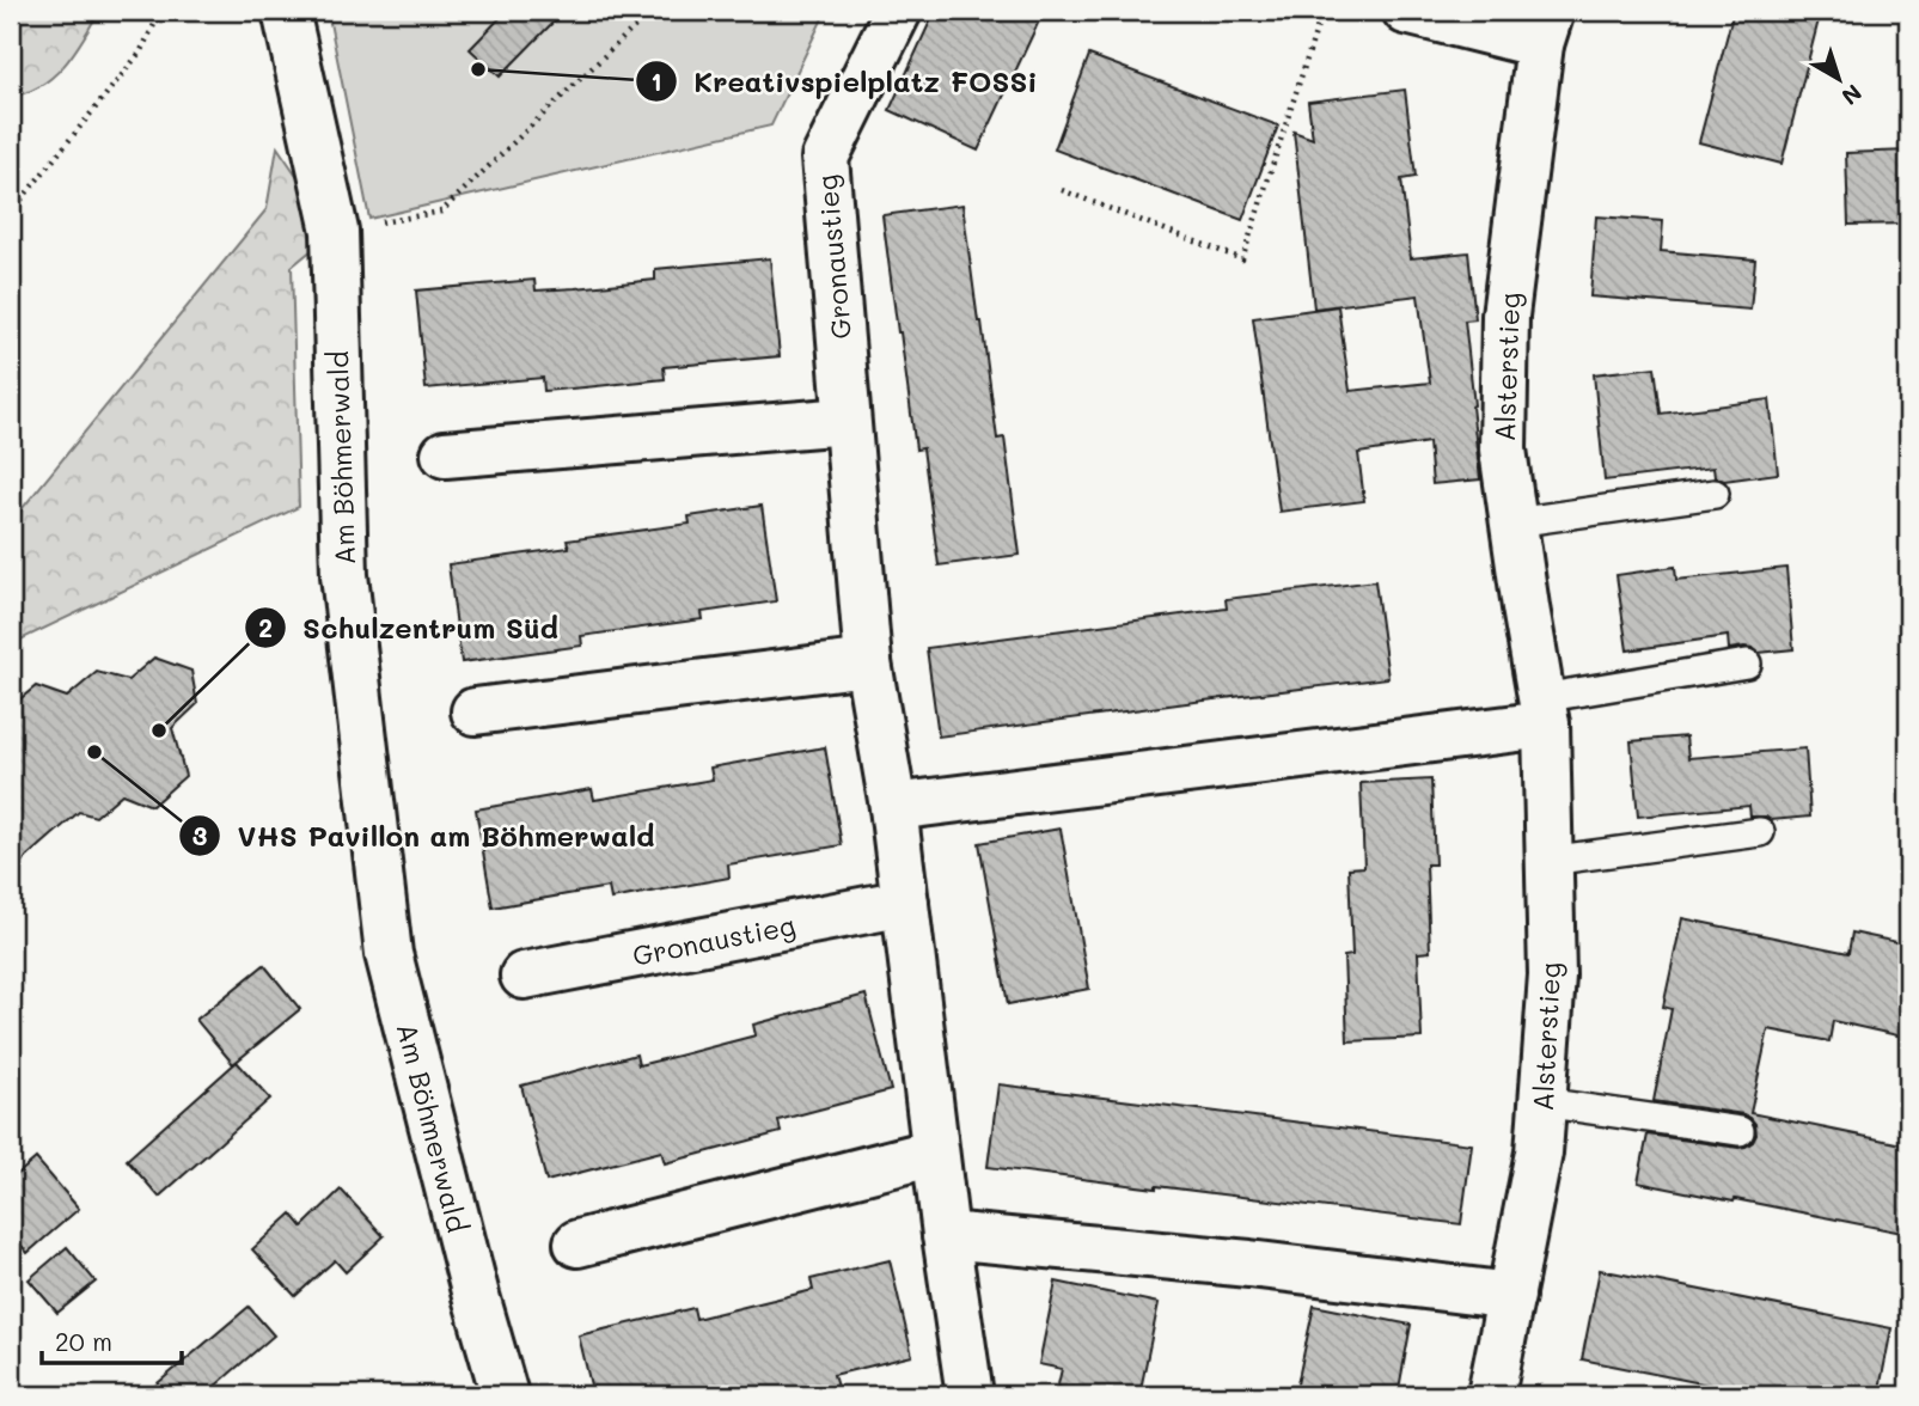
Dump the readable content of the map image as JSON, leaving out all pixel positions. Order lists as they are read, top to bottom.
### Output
{
  "streets": {
    "street": ["Gronaustieg", "Alsterstieg", "Am Böhmerwald"]
  },
  "places": ["Kreativspielplatz FOSSi", "Schulzentrum Süd", "VHS Pavillon am Böhmerwald"],
  "scale_bar": "20 m",
  "north": "bottom right"
}
